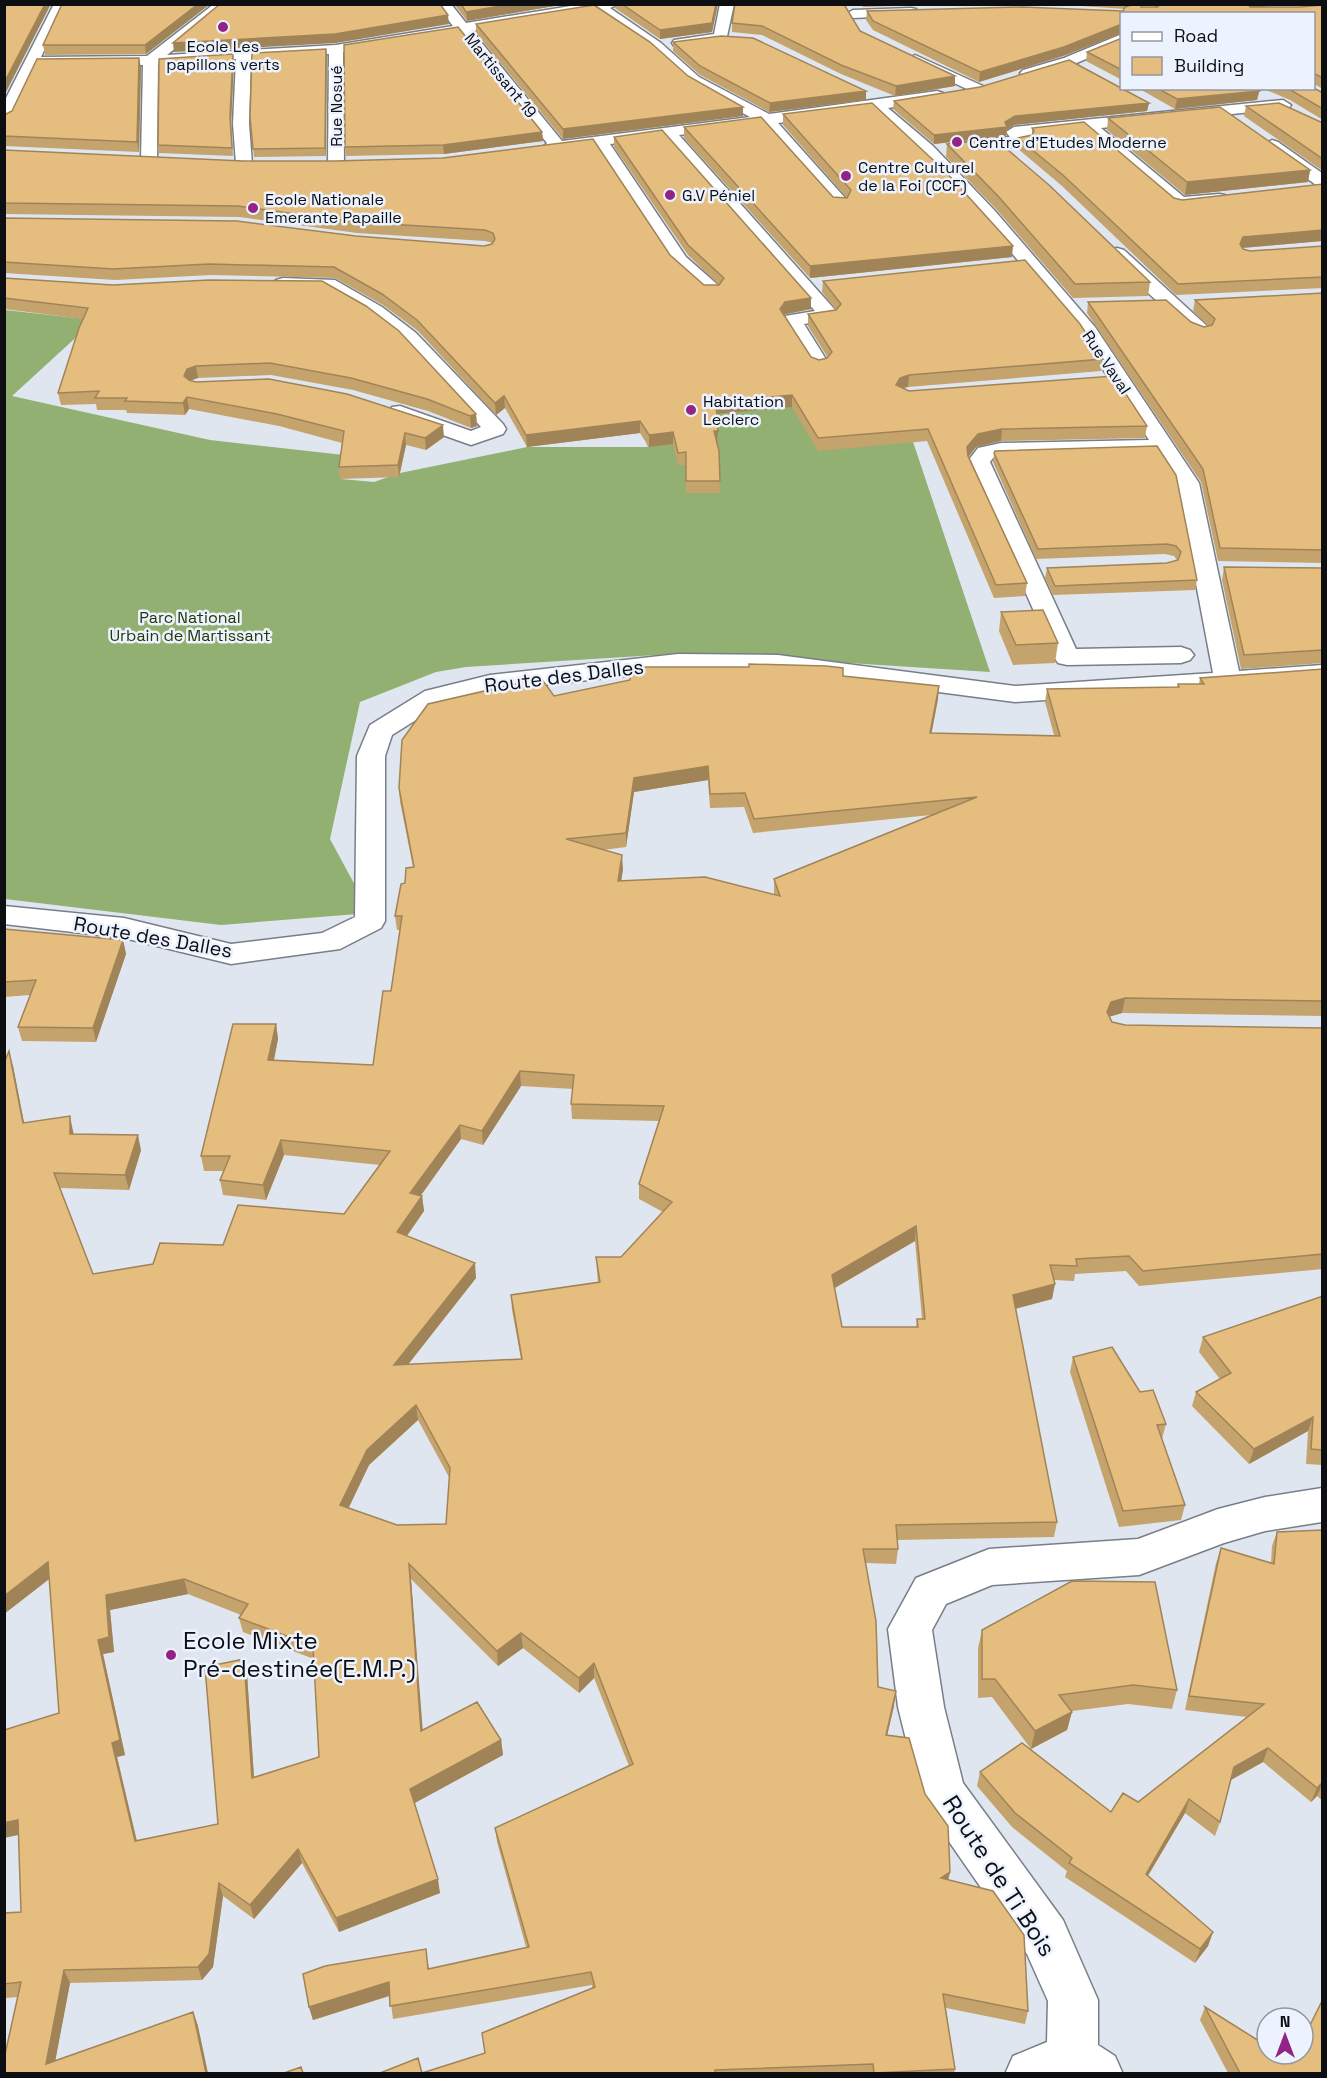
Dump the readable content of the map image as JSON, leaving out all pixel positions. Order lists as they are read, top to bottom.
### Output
{
  "streets": {
    "street": [
      "Martissant 19",
      "Rue Nosué",
      "Rue Vaval",
      "Route des Dalles",
      "Route de Ti Bois"
    ]
  },
  "crossings": [
    ["Rue Vaval", "Route des Dalles"]
  ],
  "parks": ["Parc National Urbain de Martissant"],
  "places": [
    "Ecole Les papillons verts",
    "Centre d'Etudes Moderne",
    "Centre Culturel de la Foi (CCF)",
    "G.V Péniel",
    "Ecole Nationale Emerante Papaille",
    "Habitation Leclerc",
    "Ecole Mixte Pré-destinée(E.M.P.)"
  ],
  "legend": ["Road", "Building"],
  "north": "top"
}
